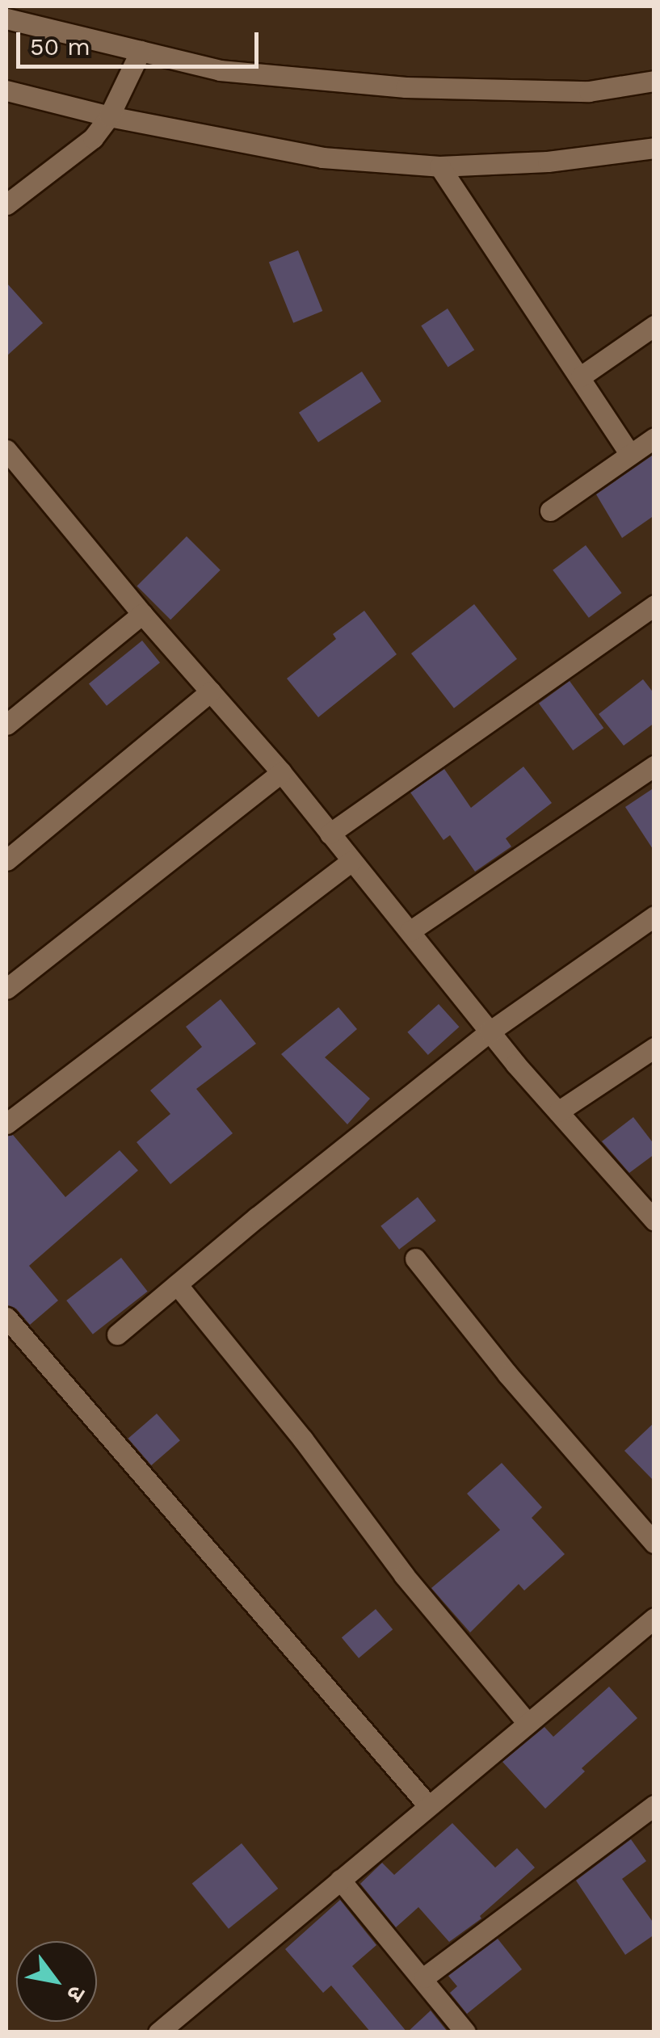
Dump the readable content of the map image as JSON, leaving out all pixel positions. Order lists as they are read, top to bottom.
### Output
{
  "scale_bar": "50 m",
  "north": "bottom right"
}
